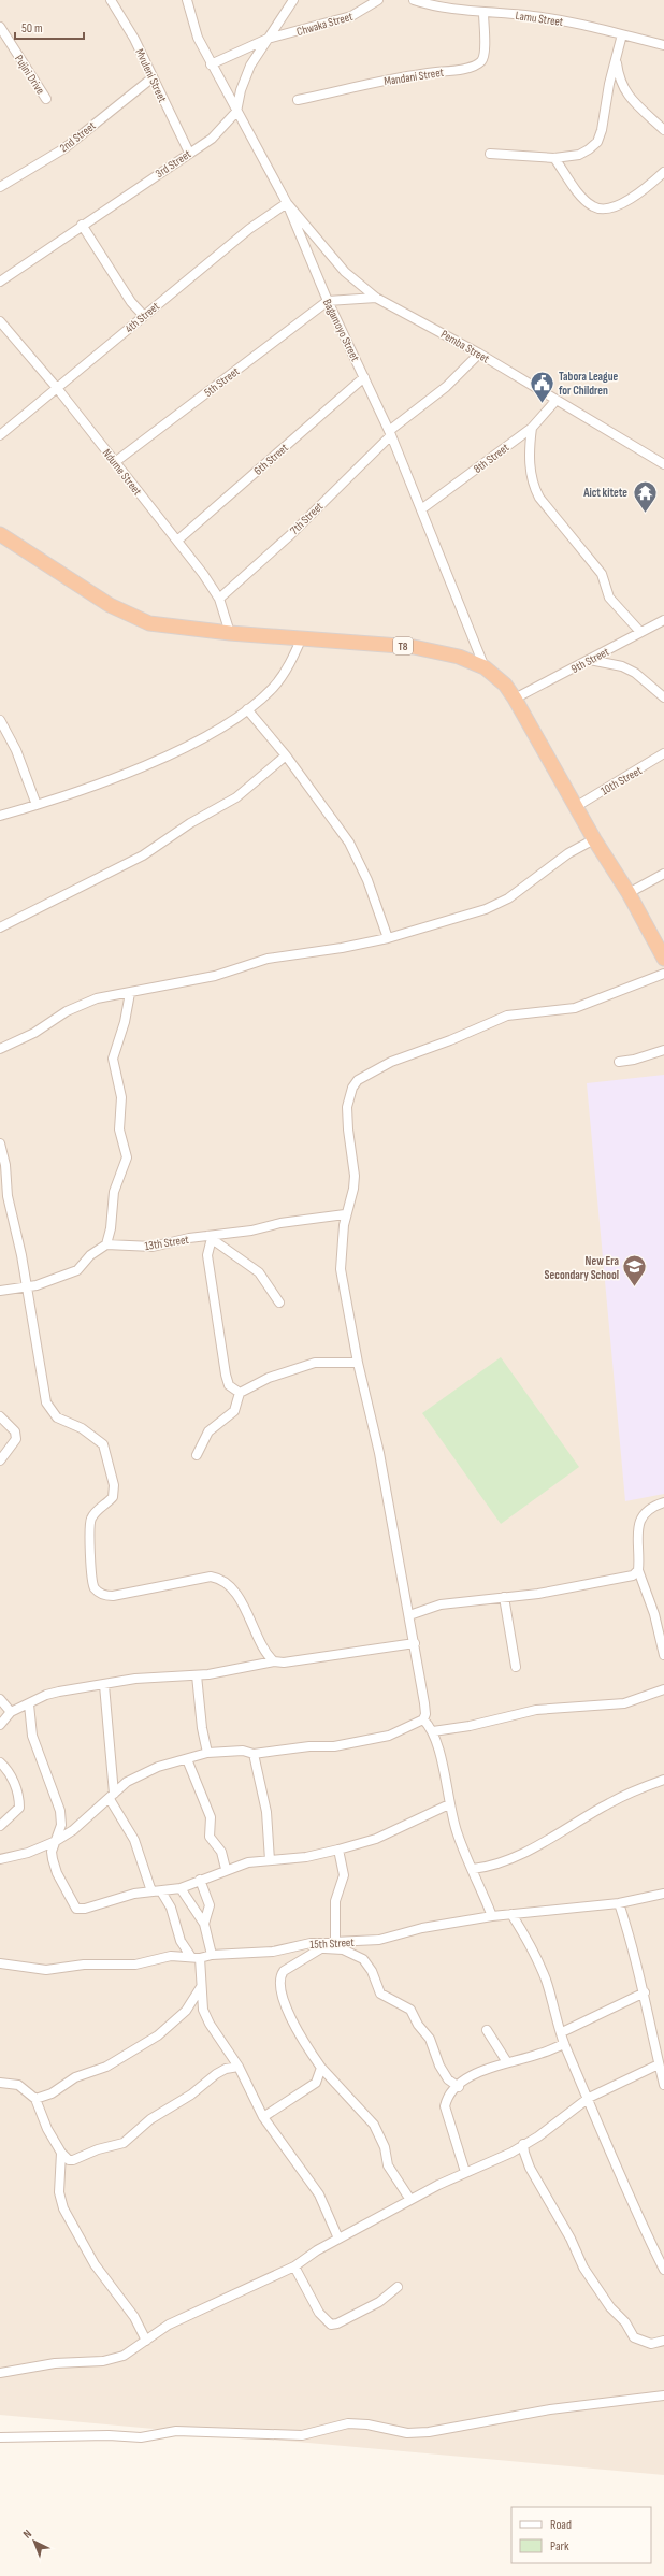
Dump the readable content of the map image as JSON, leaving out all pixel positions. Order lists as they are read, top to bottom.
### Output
{
  "streets": {
    "highway": ["T8"],
    "street": [
      "Lamu Street",
      "Chwaka Street",
      "Pujini Drive",
      "Mvuleni Street",
      "Mandani Street",
      "2nd Street",
      "3rd Street",
      "4th Street",
      "Bagamoyo Street",
      "Pemba Street",
      "5th Street",
      "8th Street",
      "6th Street",
      "Ndume Street",
      "7th Street",
      "9th Street",
      "10th Street",
      "13th Street",
      "15th Street"
    ]
  },
  "crossings": [
    ["Lamu Street", "Mandani Street"],
    ["Chwaka Street", "Bagamoyo Street"],
    ["Mvuleni Street", "2nd Street"],
    ["Mvuleni Street", "3rd Street"],
    ["3rd Street", "Bagamoyo Street"],
    ["4th Street", "Bagamoyo Street"],
    ["4th Street", "Pemba Street"],
    ["4th Street", "Ndume Street"],
    ["Bagamoyo Street", "Pemba Street"],
    ["Bagamoyo Street", "5th Street"],
    ["Bagamoyo Street", "8th Street"],
    ["Bagamoyo Street", "6th Street"],
    ["Bagamoyo Street", "7th Street"],
    ["Bagamoyo Street", "T8"],
    ["Pemba Street", "8th Street"],
    ["Pemba Street", "7th Street"],
    ["5th Street", "Ndume Street"],
    ["6th Street", "Ndume Street"],
    ["Ndume Street", "7th Street"],
    ["Ndume Street", "T8"],
    ["T8", "9th Street"],
    ["T8", "10th Street"]
  ],
  "places": {
    "public building": ["Tabora League for Children"],
    "temple": ["Aict kitete"],
    "school or university": ["New Era Secondary School"]
  },
  "legend": ["Road", "Park"],
  "scale_bar": "50 m",
  "north": "top left"
}
